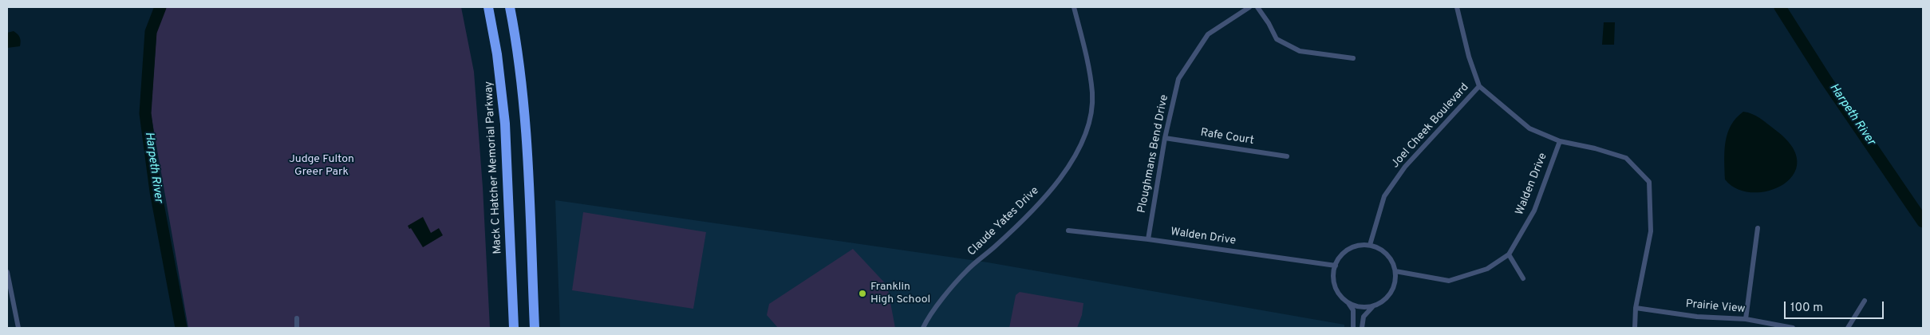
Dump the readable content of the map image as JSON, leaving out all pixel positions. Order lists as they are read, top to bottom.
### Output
{
  "streets": {
    "highway": ["Mack C Hatcher Memorial Parkway"],
    "street": [
      "Joel Cheek Boulevard",
      "Rafe Court",
      "Ploughmans Bend Drive",
      "Walden Drive",
      "Claude Yates Drive",
      "Prairie View"
    ]
  },
  "crossings": [
    ["Joel Cheek Boulevard", "Walden Drive"],
    ["Rafe Court", "Ploughmans Bend Drive"],
    ["Ploughmans Bend Drive", "Walden Drive"]
  ],
  "water": ["Harpeth River"],
  "parks": ["Judge Fulton Greer Park"],
  "places": ["Franklin High School"],
  "scale_bar": "100 m"
}
